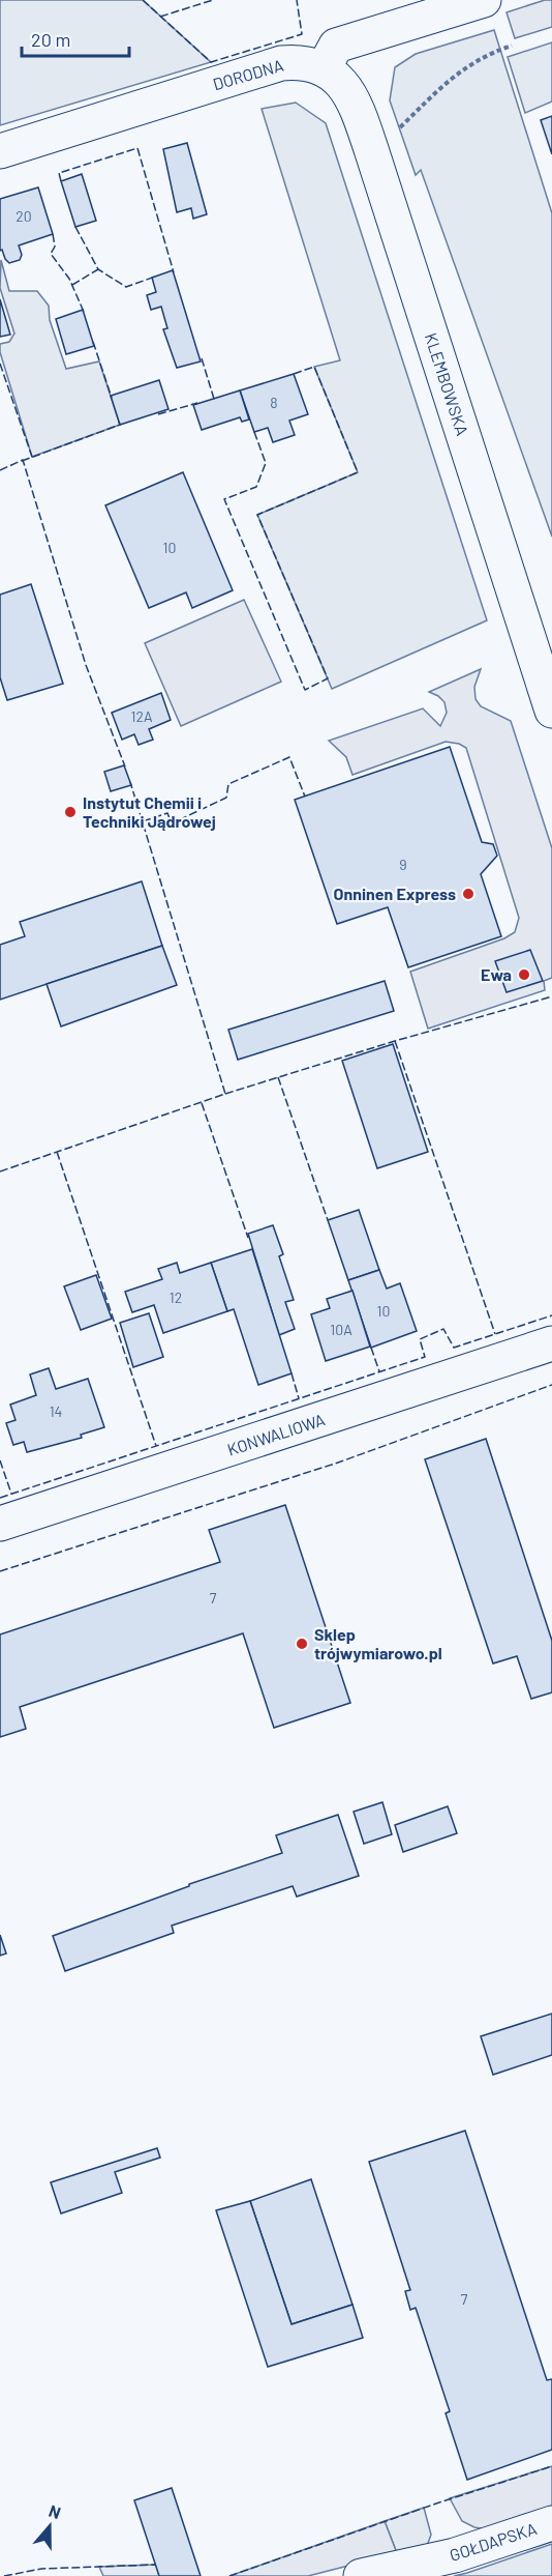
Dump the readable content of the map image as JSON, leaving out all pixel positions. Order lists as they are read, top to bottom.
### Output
{
  "streets": {
    "street": [
      "DORODNA",
      "KLEMBOWSKA",
      "KONWALIOWA",
      "GOŁDAPSKA"
    ]
  },
  "crossings": [
    ["DORODNA", "KLEMBOWSKA"]
  ],
  "places": [
    "Instytut Chemii i Techniki Jądrowej",
    "Onninen Express",
    "Ewa",
    "Sklep trójwymiarowo.pl"
  ],
  "house_numbers": [
    "20",
    "8",
    "10",
    "12A",
    "9",
    "12",
    "10",
    "10A",
    "14",
    "7",
    "7"
  ],
  "scale_bar": "20 m",
  "north": "top"
}
